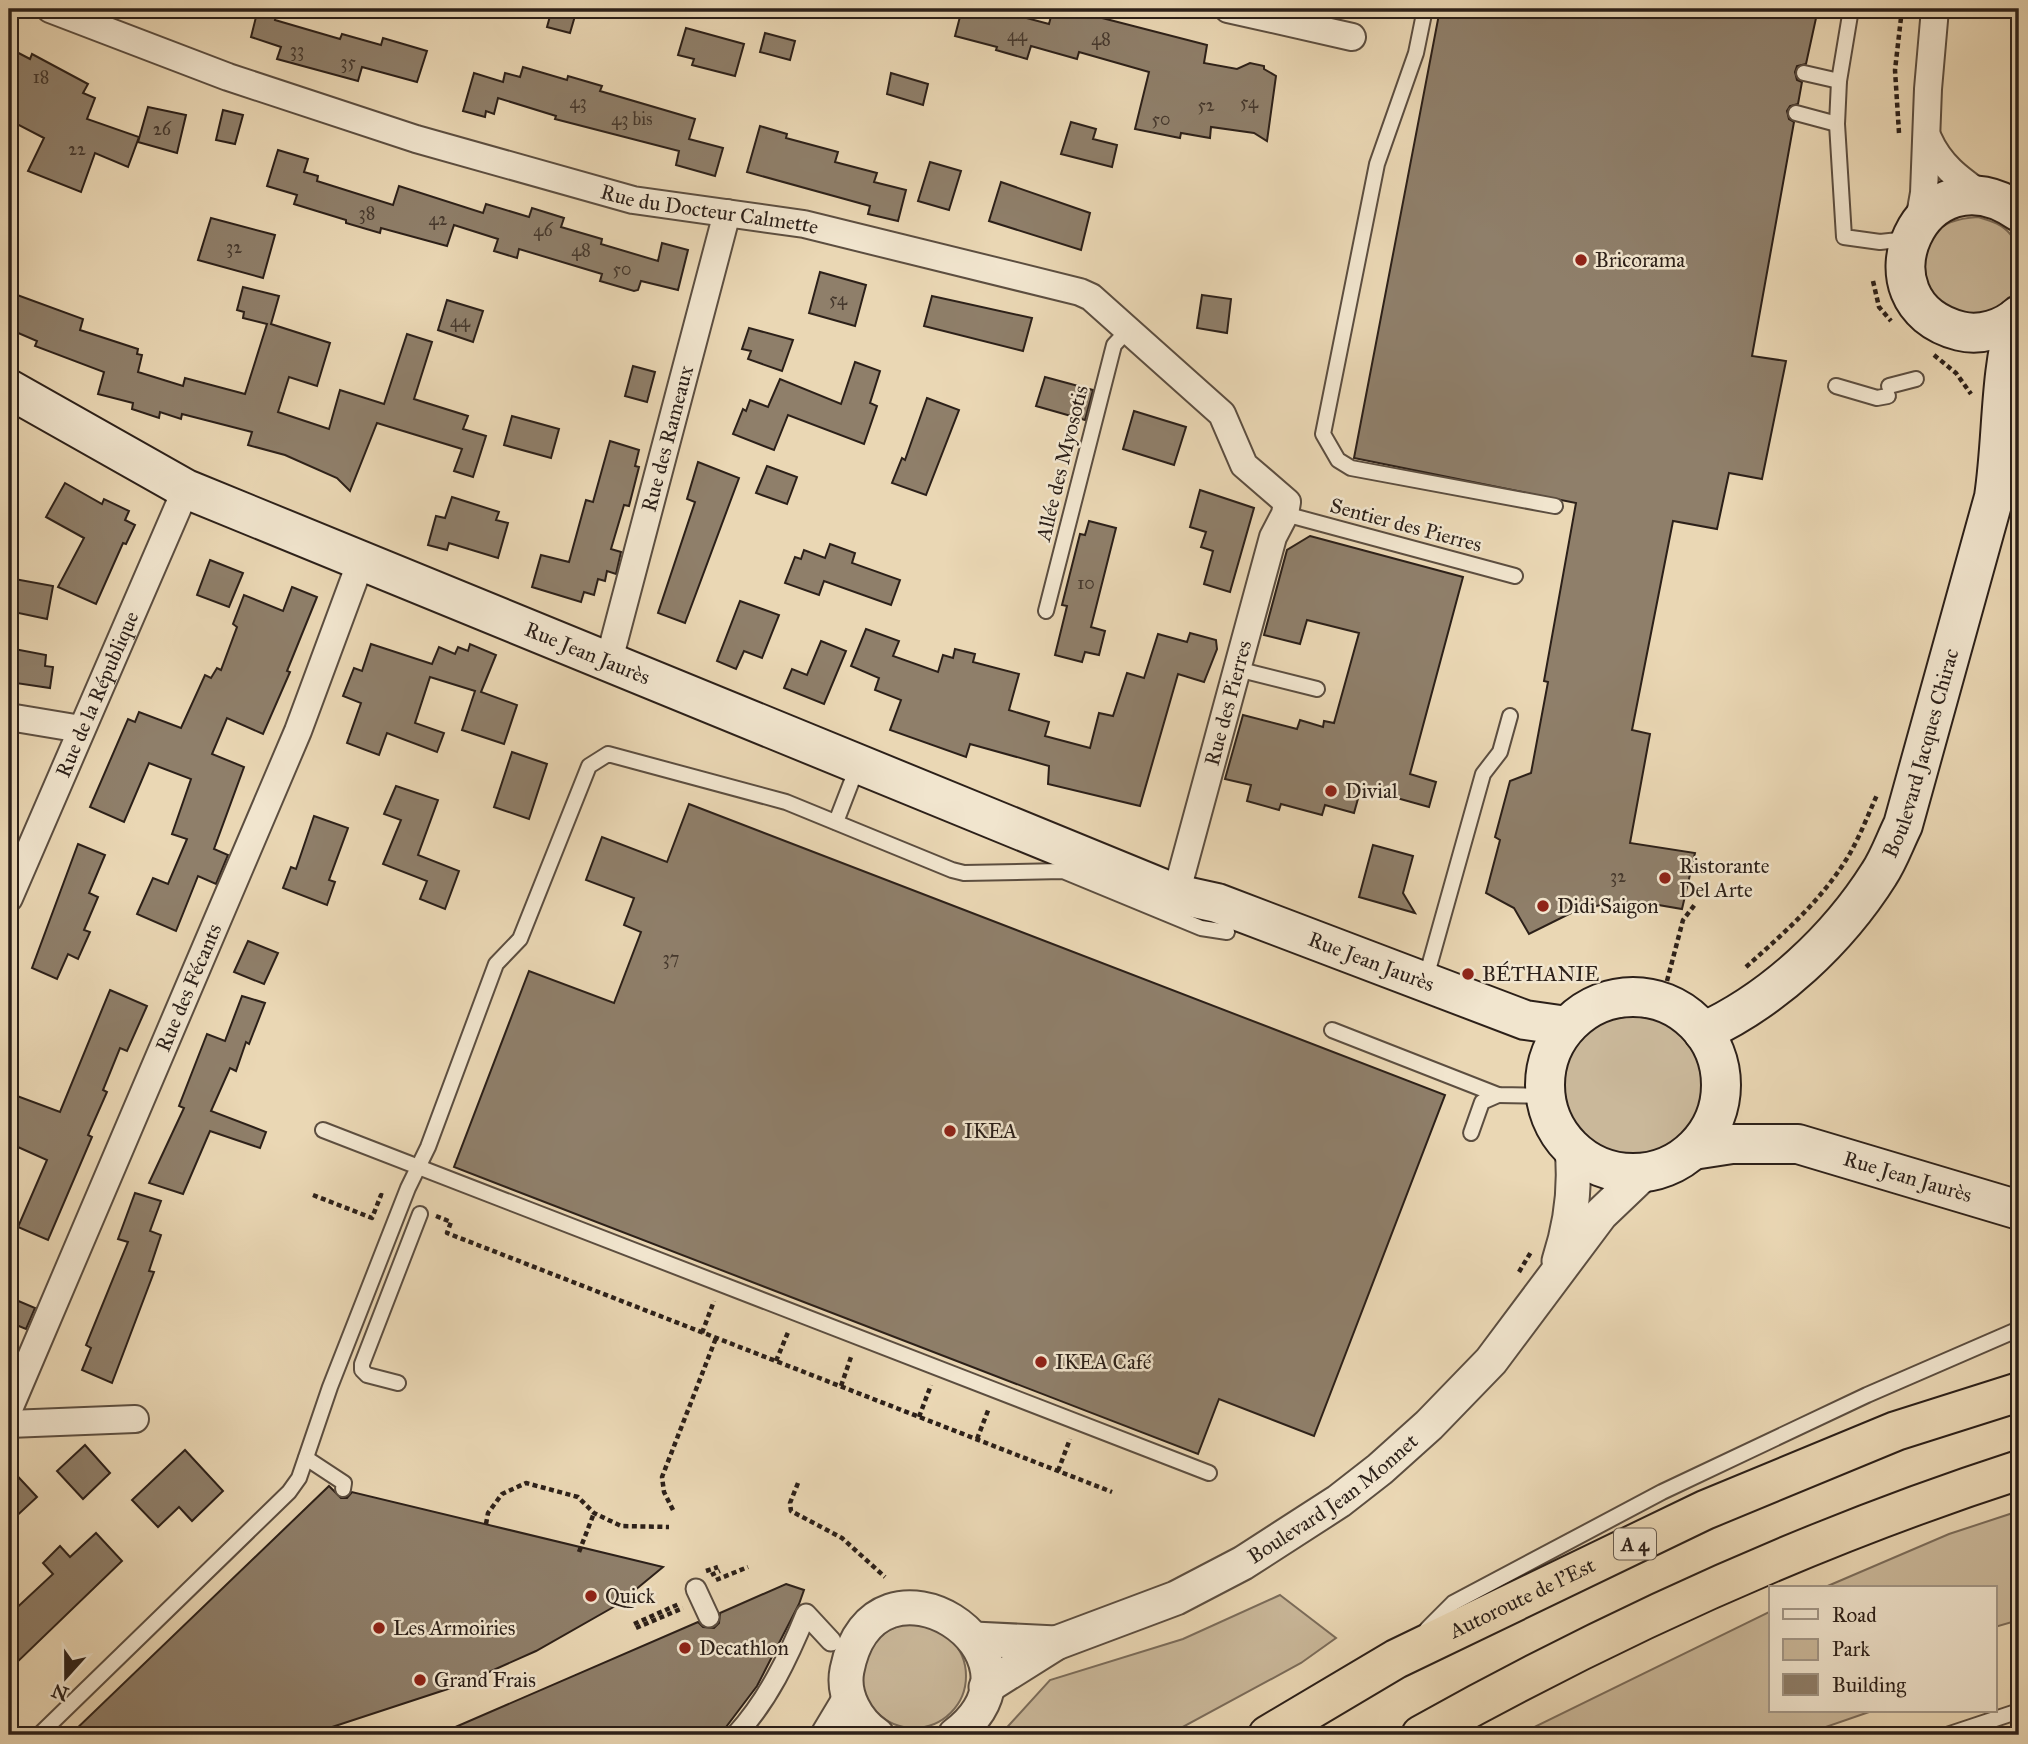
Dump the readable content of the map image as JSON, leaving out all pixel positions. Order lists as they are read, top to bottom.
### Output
{
  "streets": {
    "highway": ["A 4", "Autoroute de l’Est"],
    "main road": ["Rue Jean Jaurès", "Boulevard Jacques Chirac"],
    "street": [
      "Rue du Docteur Calmette",
      "Rue des Rameaux",
      "Rue de la République",
      "Rue des Pierres",
      "Rue des Fécants",
      "Boulevard Jean Monnet"
    ],
    "lane": ["Allée des Myosotis", "Sentier des Pierres"]
  },
  "crossings": [
    ["Rue du Docteur Calmette", "Rue des Rameaux"],
    ["Rue du Docteur Calmette", "Allée des Myosotis"],
    ["Rue du Docteur Calmette", "Sentier des Pierres"],
    ["Rue du Docteur Calmette", "Rue des Pierres"],
    ["Rue des Rameaux", "Rue Jean Jaurès"],
    ["Sentier des Pierres", "Rue des Pierres"],
    ["Rue Jean Jaurès", "Rue de la République"],
    ["Rue Jean Jaurès", "Rue des Pierres"],
    ["Rue Jean Jaurès", "Boulevard Jacques Chirac"],
    ["Rue Jean Jaurès", "Rue des Fécants"],
    ["Rue Jean Jaurès", "Boulevard Jean Monnet"],
    ["Boulevard Jacques Chirac", "Boulevard Jean Monnet"]
  ],
  "places": [
    "Bricorama",
    "Divial",
    "Ristorante Del Arte",
    "Didi Saigon",
    "BÉTHANIE",
    "IKEA",
    "IKEA Café",
    "Quick",
    "Les Armoiries",
    "Decathlon",
    "Grand Frais"
  ],
  "house_numbers": [
    "44",
    "48",
    "33",
    "35",
    "18",
    "43",
    "54",
    "52",
    "43 bis",
    "50",
    "26",
    "22",
    "38",
    "42",
    "46",
    "32",
    "48",
    "50",
    "54",
    "44",
    "10",
    "32",
    "37"
  ],
  "legend": ["Road", "Park", "Building"],
  "north": "bottom"
}
